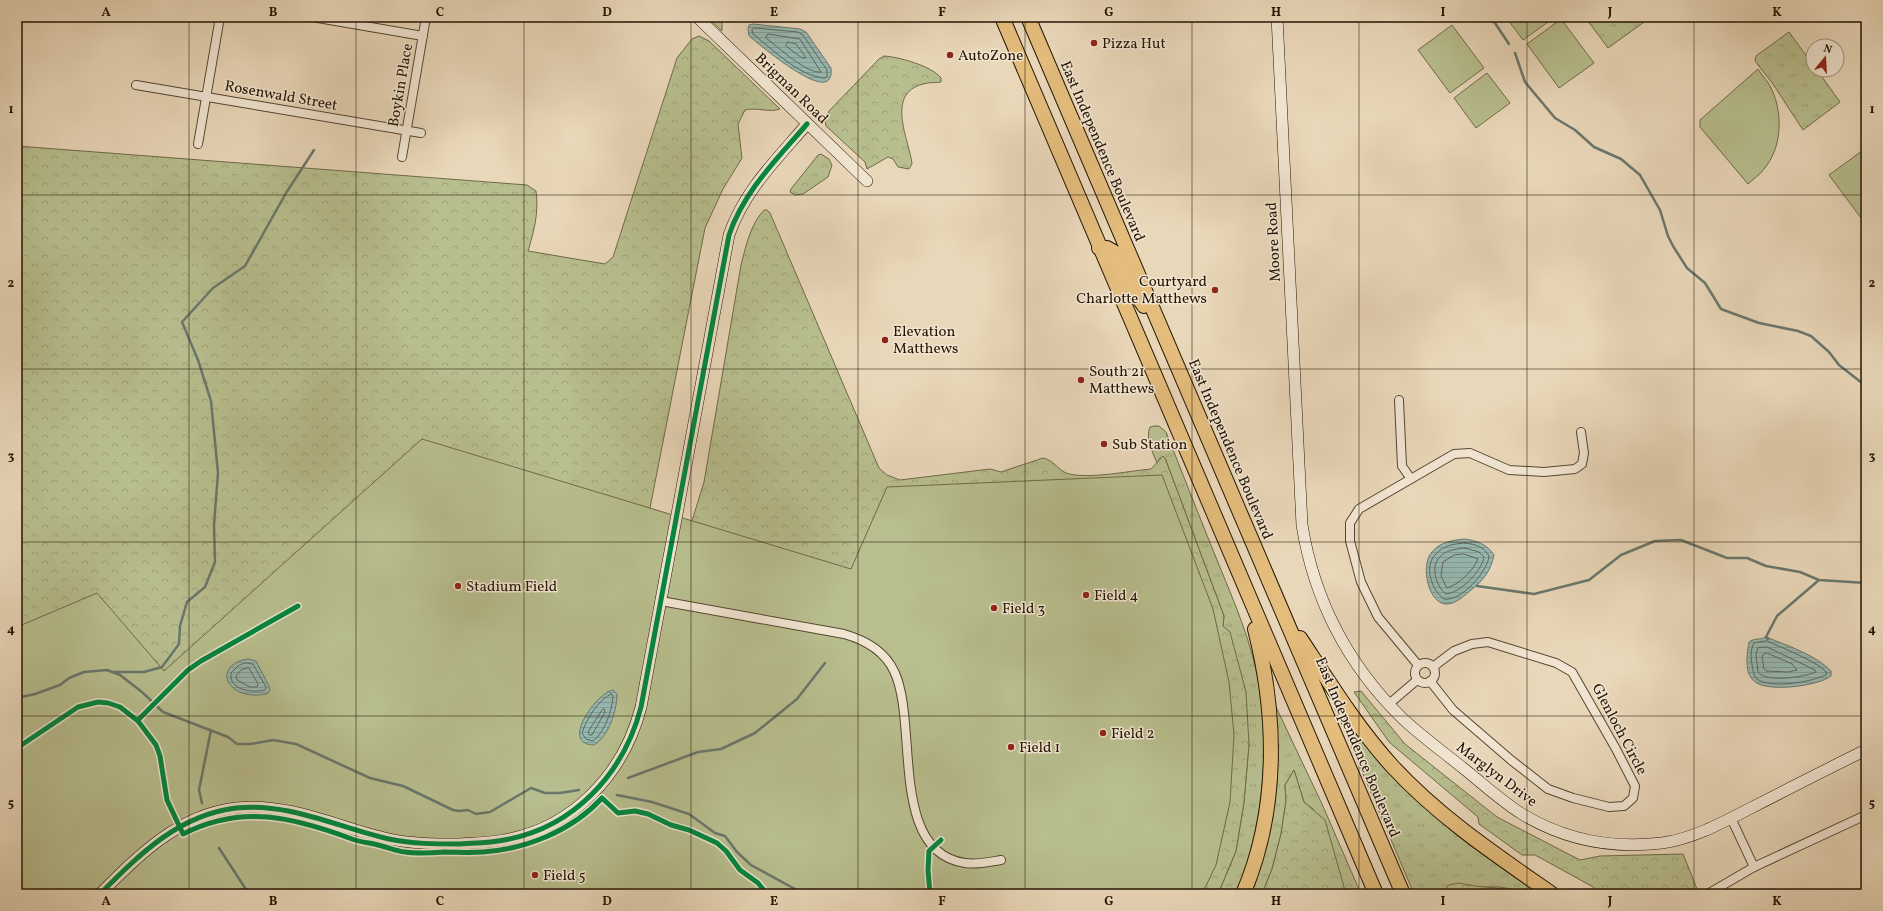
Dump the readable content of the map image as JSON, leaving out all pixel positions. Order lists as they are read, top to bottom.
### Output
{
  "streets": {
    "highway": ["East Independence Boulevard"],
    "street": [
      "Boykin Place",
      "Brigman Road",
      "Rosenwald Street",
      "Moore Road",
      "Glenloch Circle",
      "Marglyn Drive"
    ]
  },
  "crossings": [
    ["Boykin Place", "Rosenwald Street"],
    ["Moore Road", "Marglyn Drive"]
  ],
  "places": [
    "Pizza Hut",
    "AutoZone",
    "Courtyard Charlotte Matthews",
    "Elevation Matthews",
    "South 21 Matthews",
    "Sub Station",
    "Stadium Field",
    "Field 4",
    "Field 3",
    "Field 2",
    "Field 1",
    "Field 5"
  ],
  "north": "top",
  "grid": {
    "columns": [
      "A",
      "B",
      "C",
      "D",
      "E",
      "F",
      "G",
      "H",
      "I",
      "J",
      "K"
    ],
    "rows": [
      "1",
      "2",
      "3",
      "4",
      "5"
    ]
  }
}
